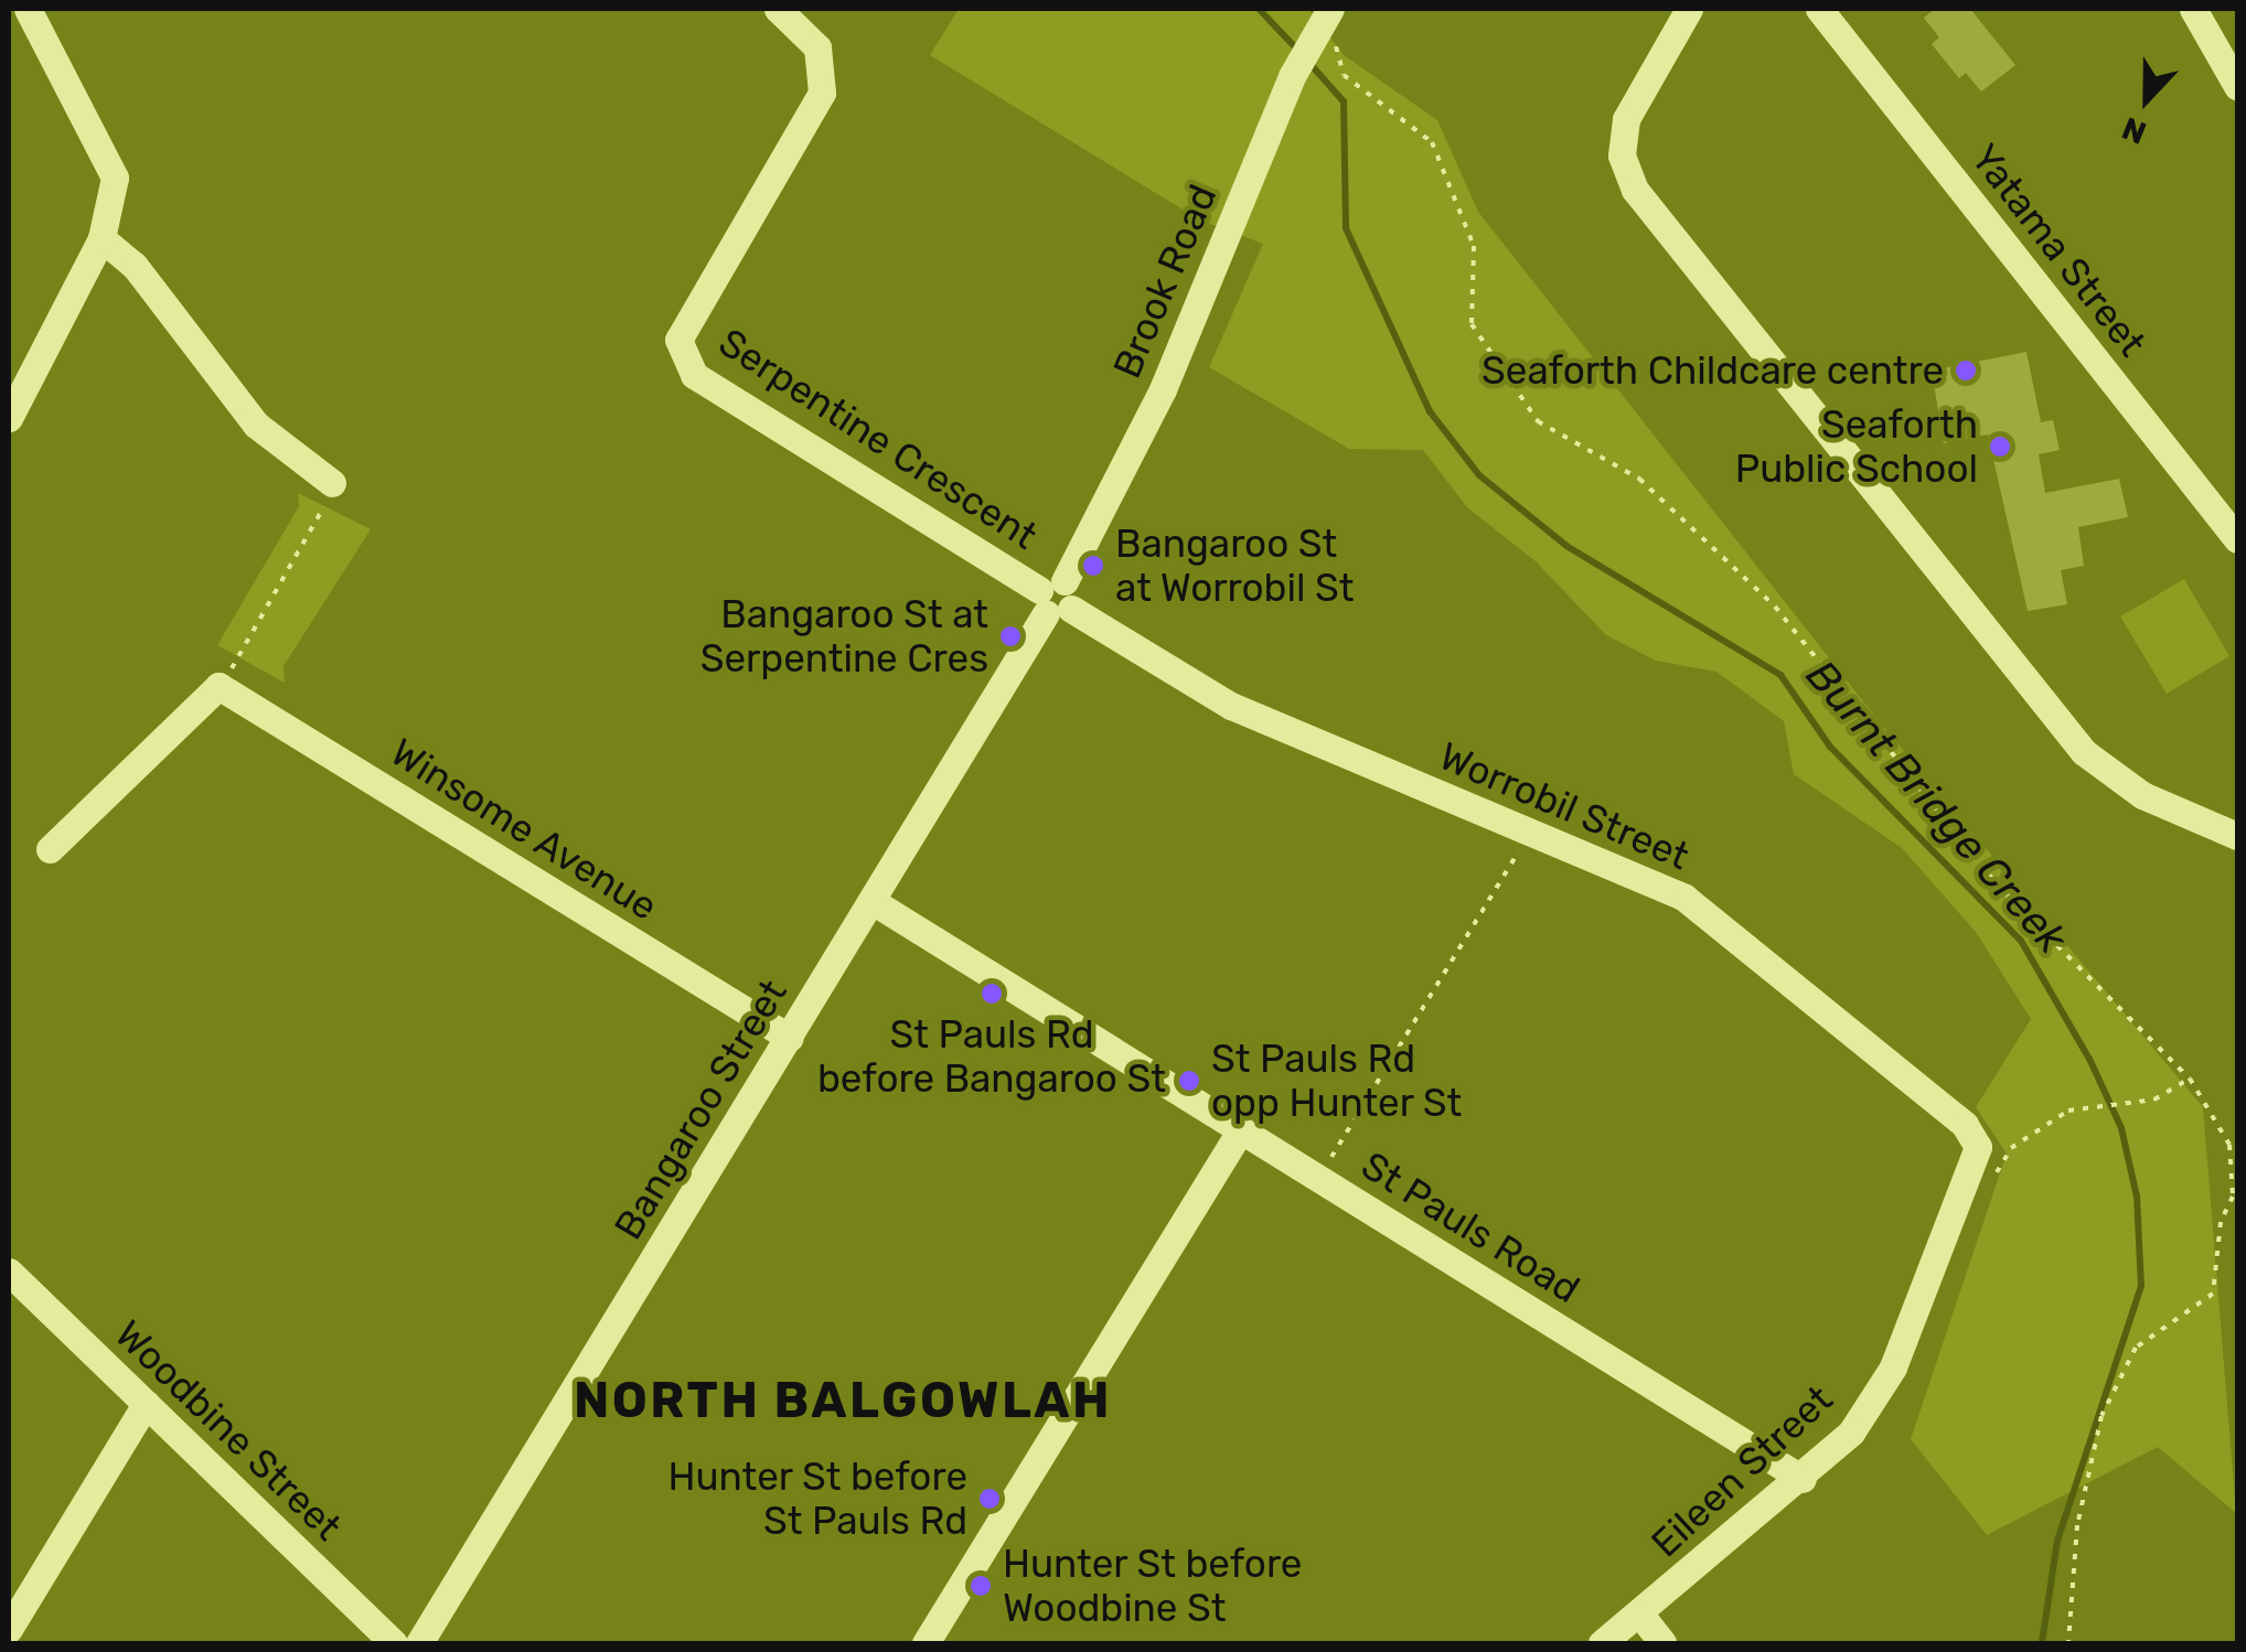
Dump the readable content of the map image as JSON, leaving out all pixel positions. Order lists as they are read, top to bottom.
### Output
{
  "streets": {
    "street": [
      "Yatama Street",
      "Brook Road",
      "Serpentine Crescent",
      "Worrobil Street",
      "Winsome Avenue",
      "Bangaroo Street",
      "St Pauls Road",
      "Woodbine Street",
      "Eileen Street"
    ]
  },
  "crossings": [
    ["Brook Road", "Serpentine Crescent"],
    ["Brook Road", "Worrobil Street"],
    ["Brook Road", "Bangaroo Street"],
    ["Serpentine Crescent", "Worrobil Street"],
    ["Serpentine Crescent", "Bangaroo Street"],
    ["Worrobil Street", "Bangaroo Street"],
    ["Worrobil Street", "Eileen Street"],
    ["Winsome Avenue", "Bangaroo Street"],
    ["Bangaroo Street", "St Pauls Road"],
    ["St Pauls Road", "Eileen Street"]
  ],
  "districts": ["NORTH BALGOWLAH"],
  "water": ["Burnt Bridge Creek"],
  "places": [
    "Seaforth Childcare centre",
    "Seaforth Public School",
    "Bangaroo St at Worrobil St",
    "Bangaroo St at Serpentine Cres",
    "St Pauls Rd before Bangaroo St",
    "St Pauls Rd opp Hunter St",
    "Hunter St before St Pauls Rd",
    "Hunter St before Woodbine St"
  ],
  "north": "bottom"
}
